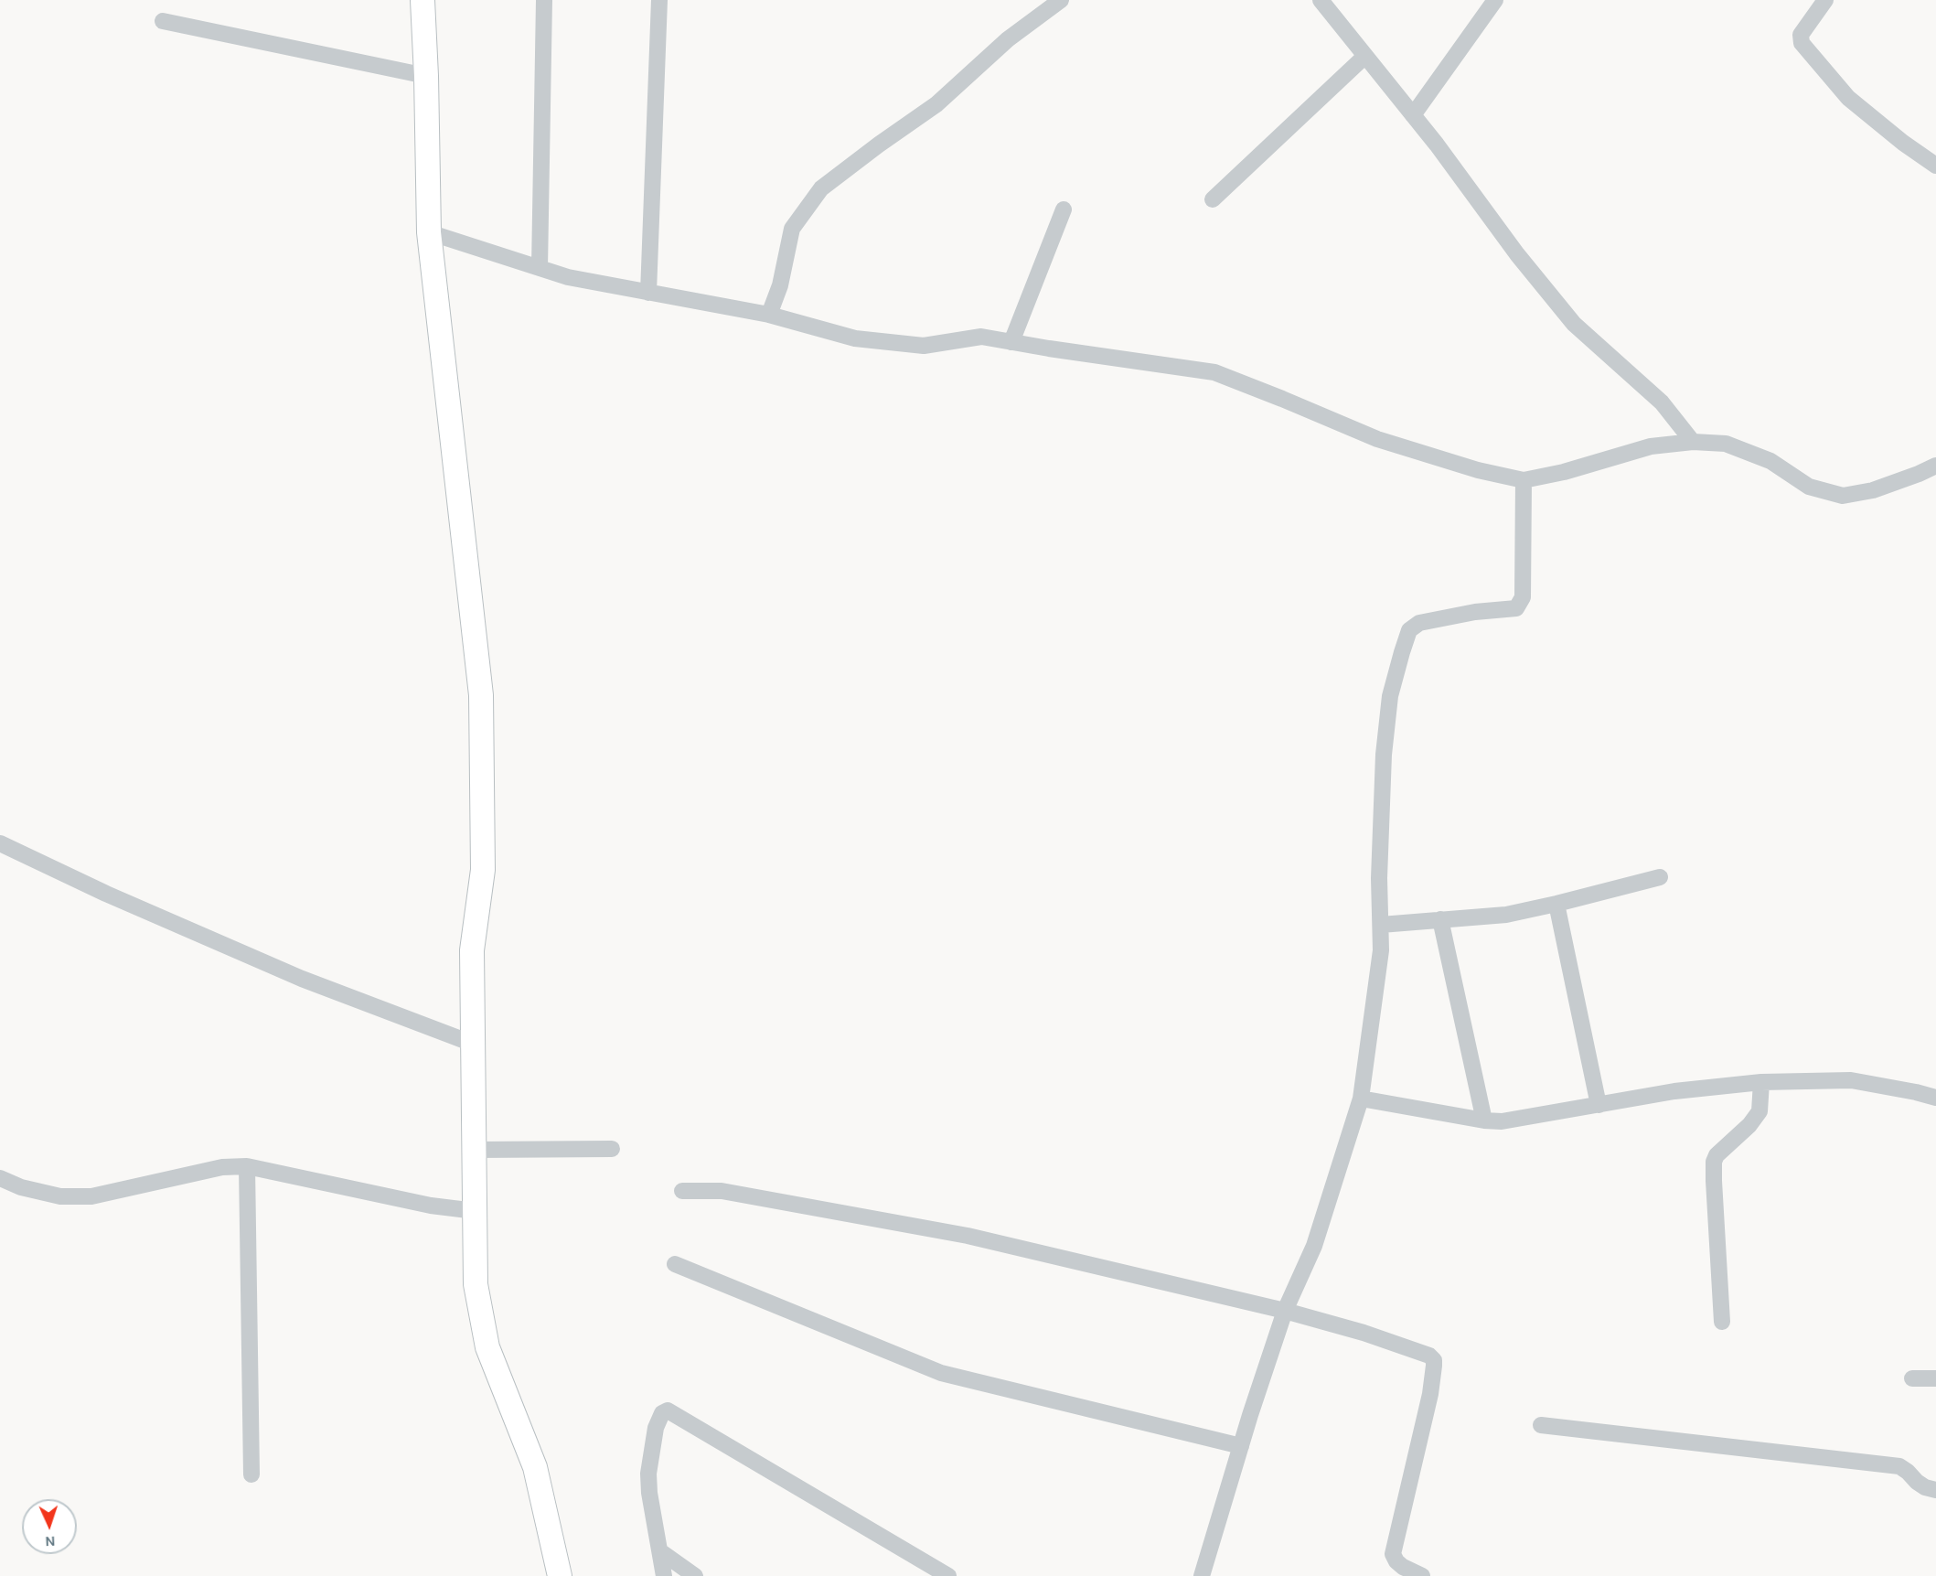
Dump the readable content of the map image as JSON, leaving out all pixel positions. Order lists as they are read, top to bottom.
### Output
{
  "north": "bottom"
}
